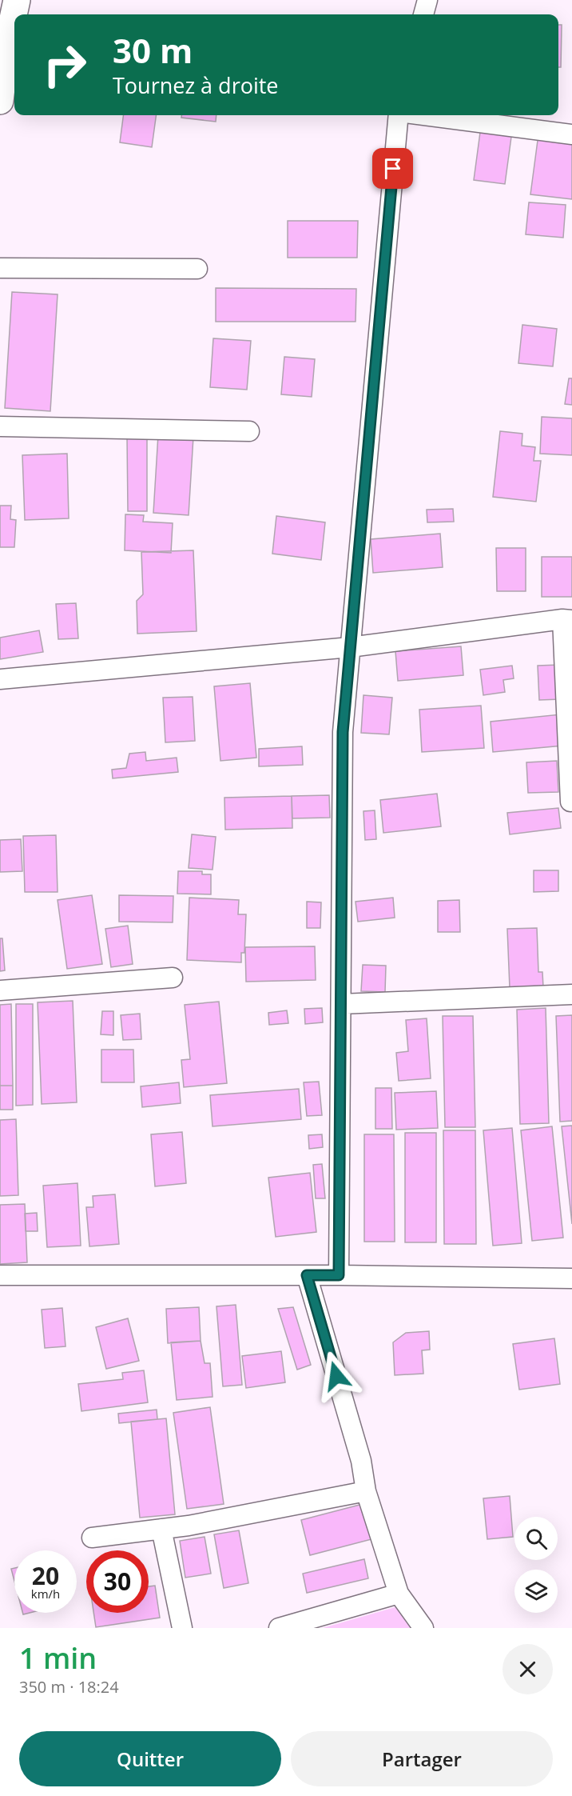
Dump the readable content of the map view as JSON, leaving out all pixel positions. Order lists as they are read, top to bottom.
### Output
{
  "page": {
    "turn": ["30 m", "Tournez à droite"],
    "speed": "20 km/h",
    "limit": "30",
    "heading": ["1 min", "350 m · 18:24"],
    "buttons": ["Quitter", "Partager"]
  }
}
